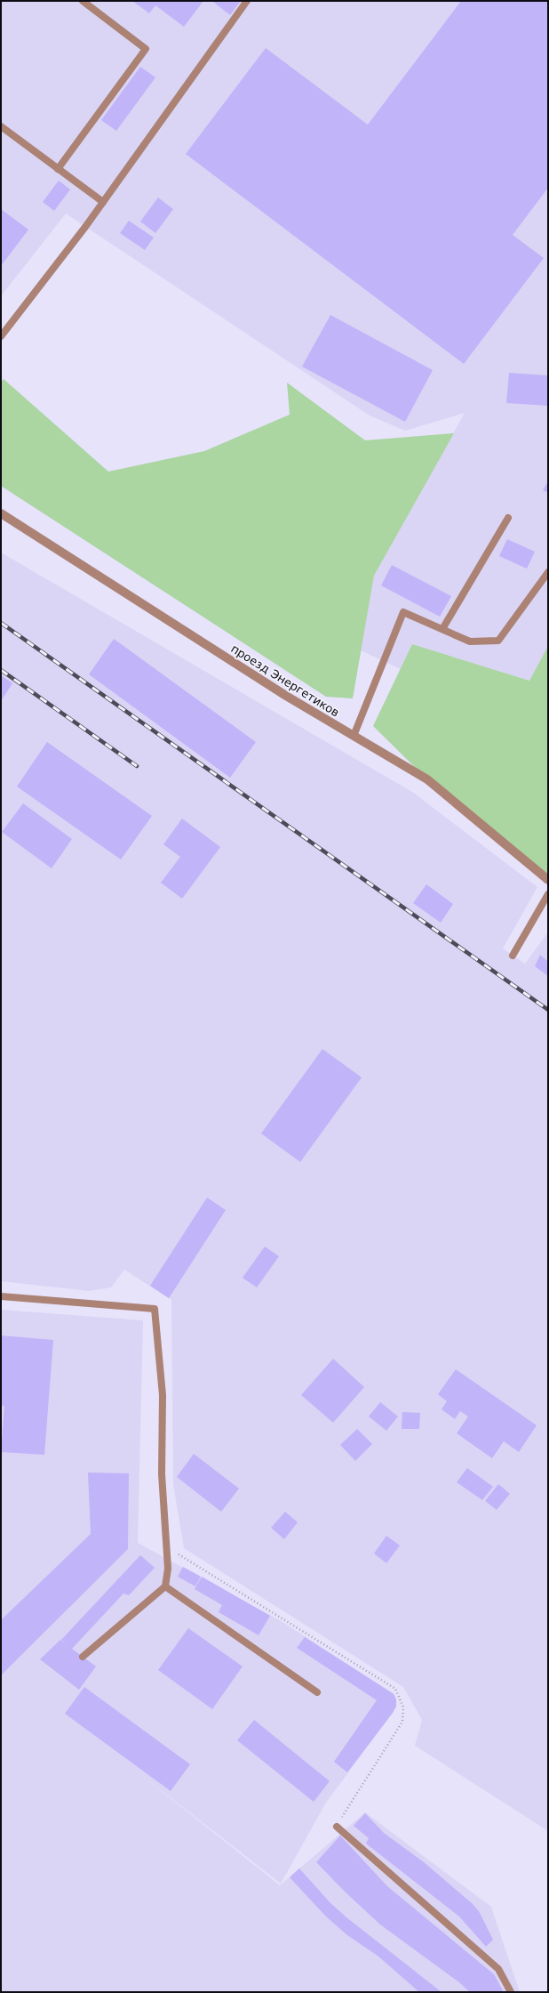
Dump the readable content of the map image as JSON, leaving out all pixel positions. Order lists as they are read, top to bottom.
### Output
{
  "streets": {
    "street": ["проезд Энергетиков"]
  }
}
